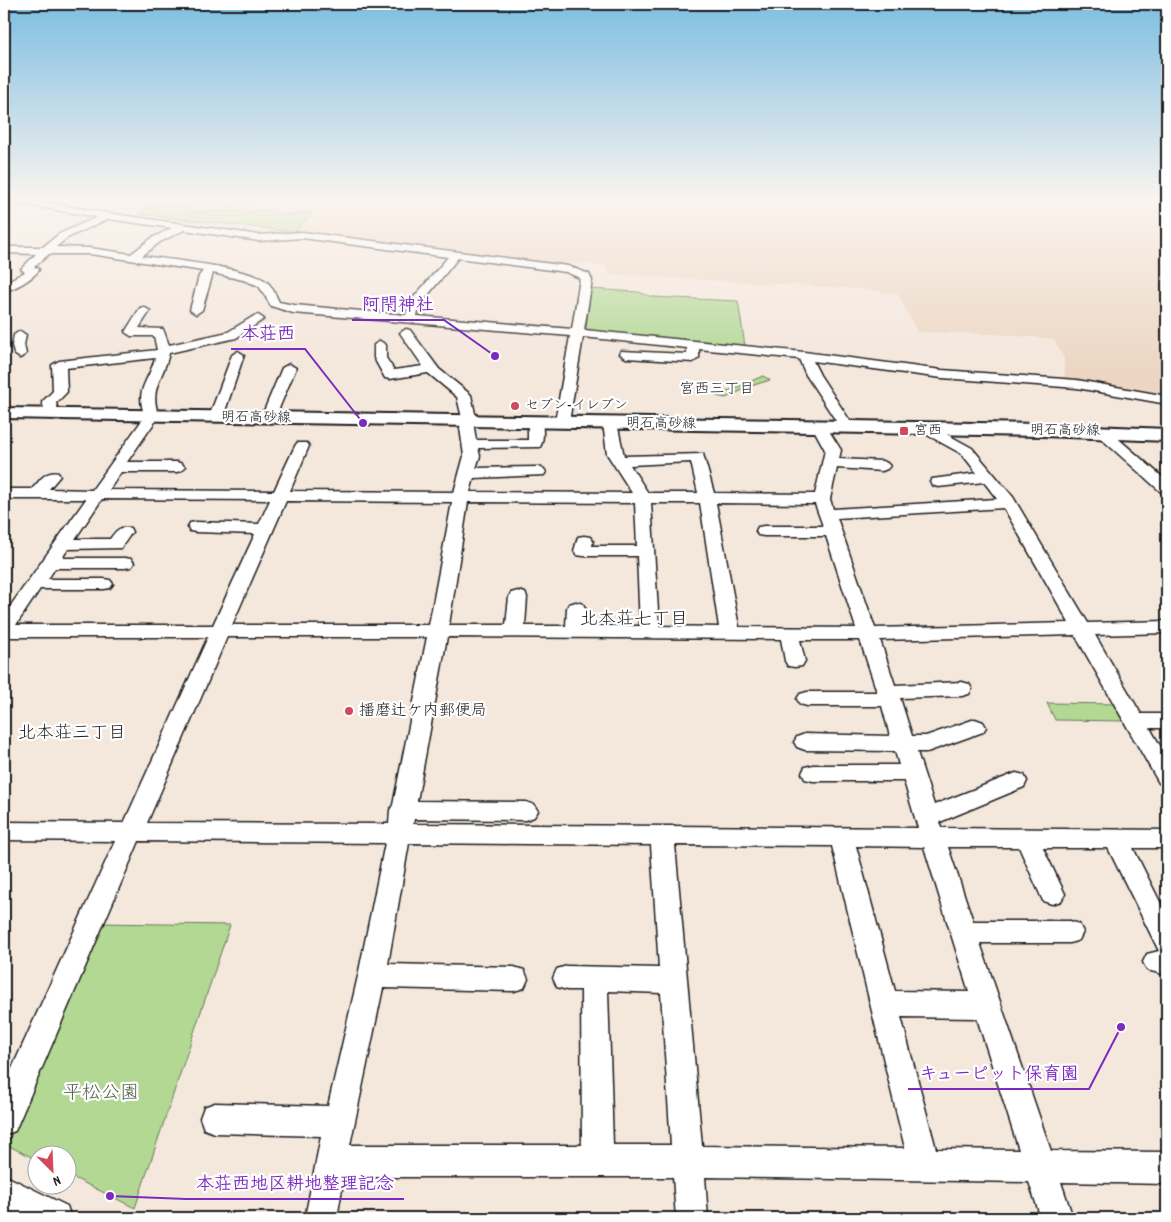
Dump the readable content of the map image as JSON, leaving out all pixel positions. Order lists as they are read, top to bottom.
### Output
{
  "streets": {
    "main road": ["明石高砂線"]
  },
  "districts": ["宮西三丁目", "北本荘七丁目", "北本荘三丁目"],
  "parks": ["平松公園"],
  "places": {
    "other": [
      "阿閇神社",
      "セブン-イレブン",
      "本荘西",
      "播磨辻ケ内郵便局",
      "キューピット保育園",
      "本荘西地区耕地整理記念"
    ],
    "transit": ["宮西"]
  },
  "north": "bottom right"
}
